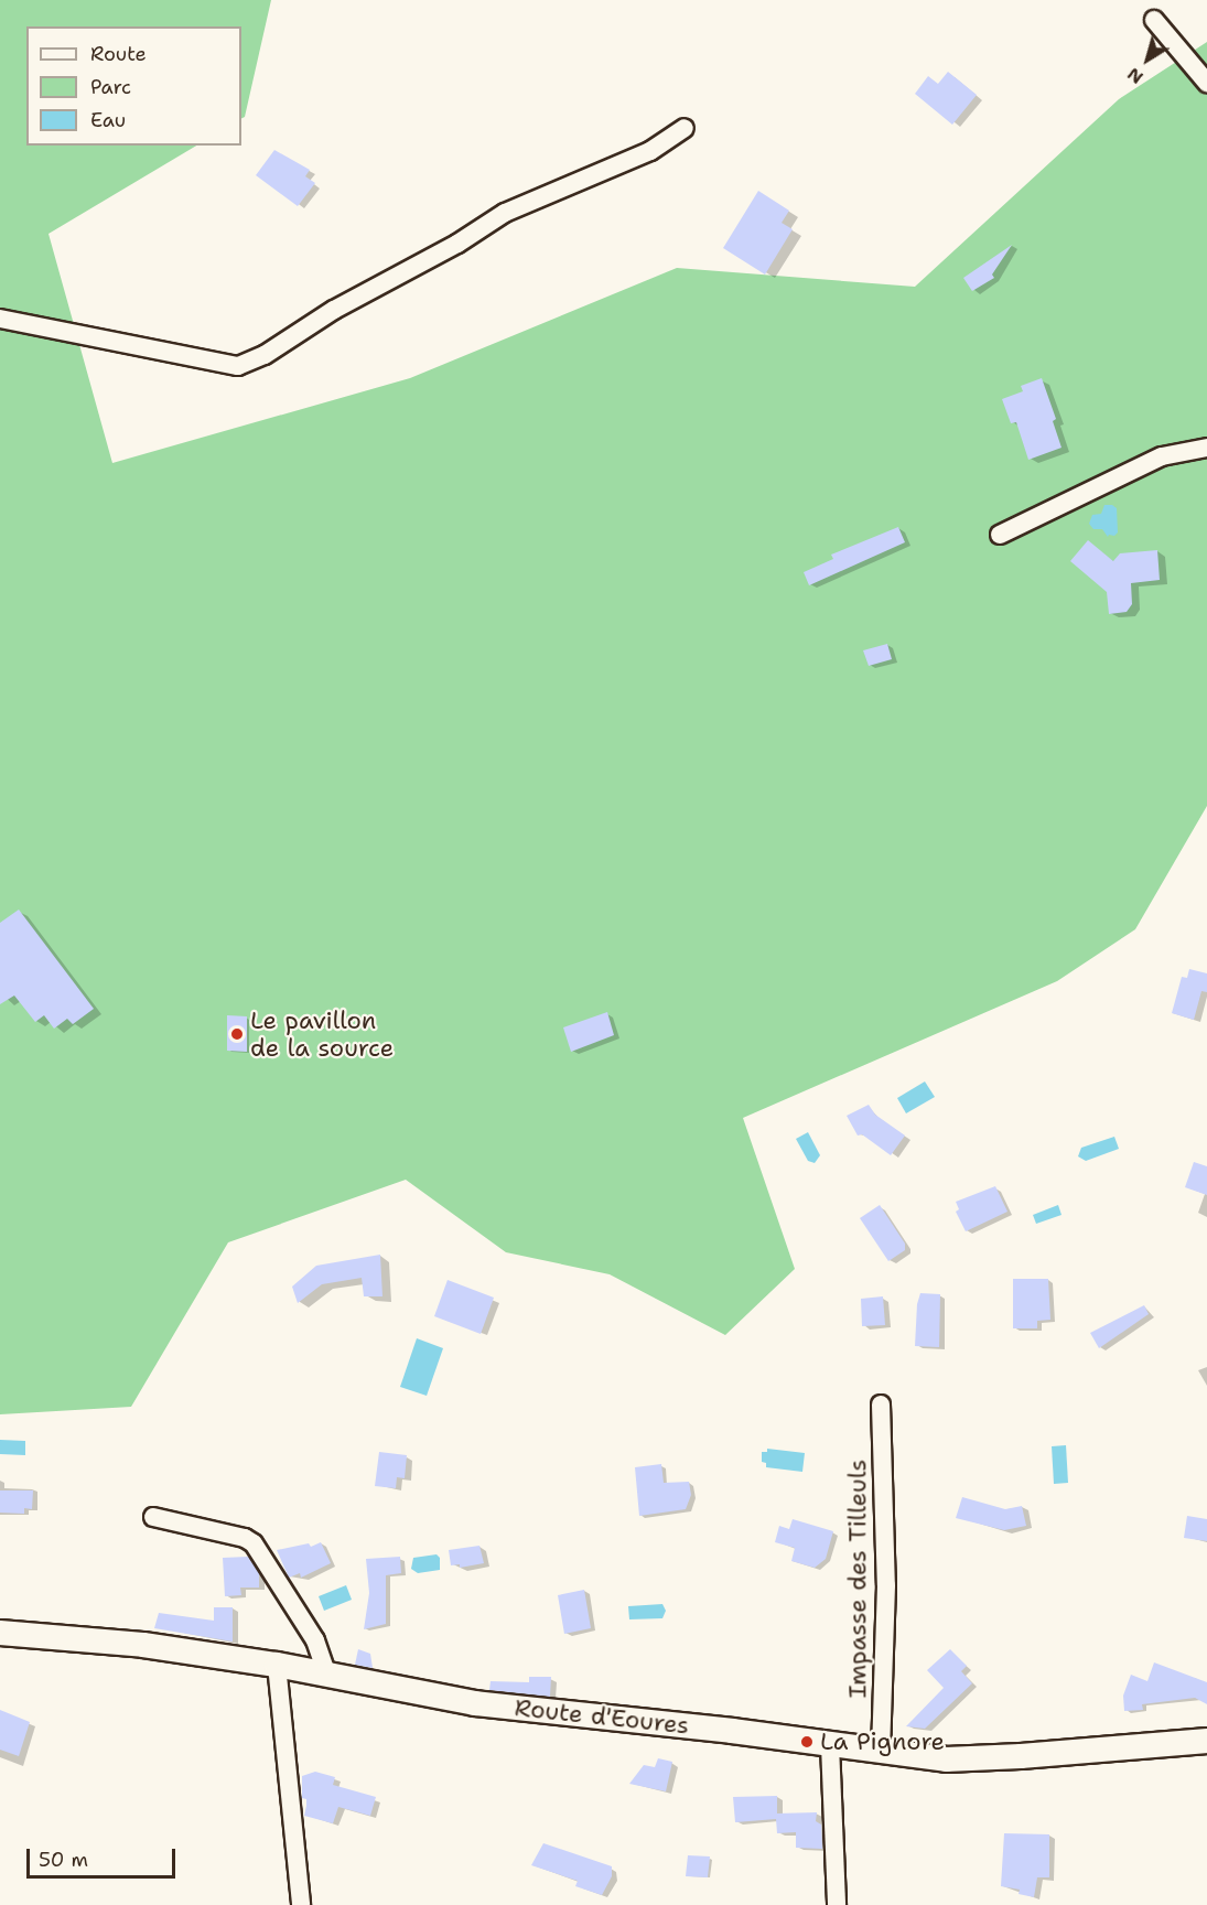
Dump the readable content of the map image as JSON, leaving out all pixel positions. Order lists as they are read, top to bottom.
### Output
{
  "streets": {
    "street": ["Impasse des Tilleuls", "Route d'Eoures"]
  },
  "crossings": [
    ["Impasse des Tilleuls", "Route d'Eoures"]
  ],
  "places": ["Le pavillon de la source", "La Pignore"],
  "legend": ["Route", "Parc", "Eau"],
  "scale_bar": "50 m",
  "north": "bottom left"
}
